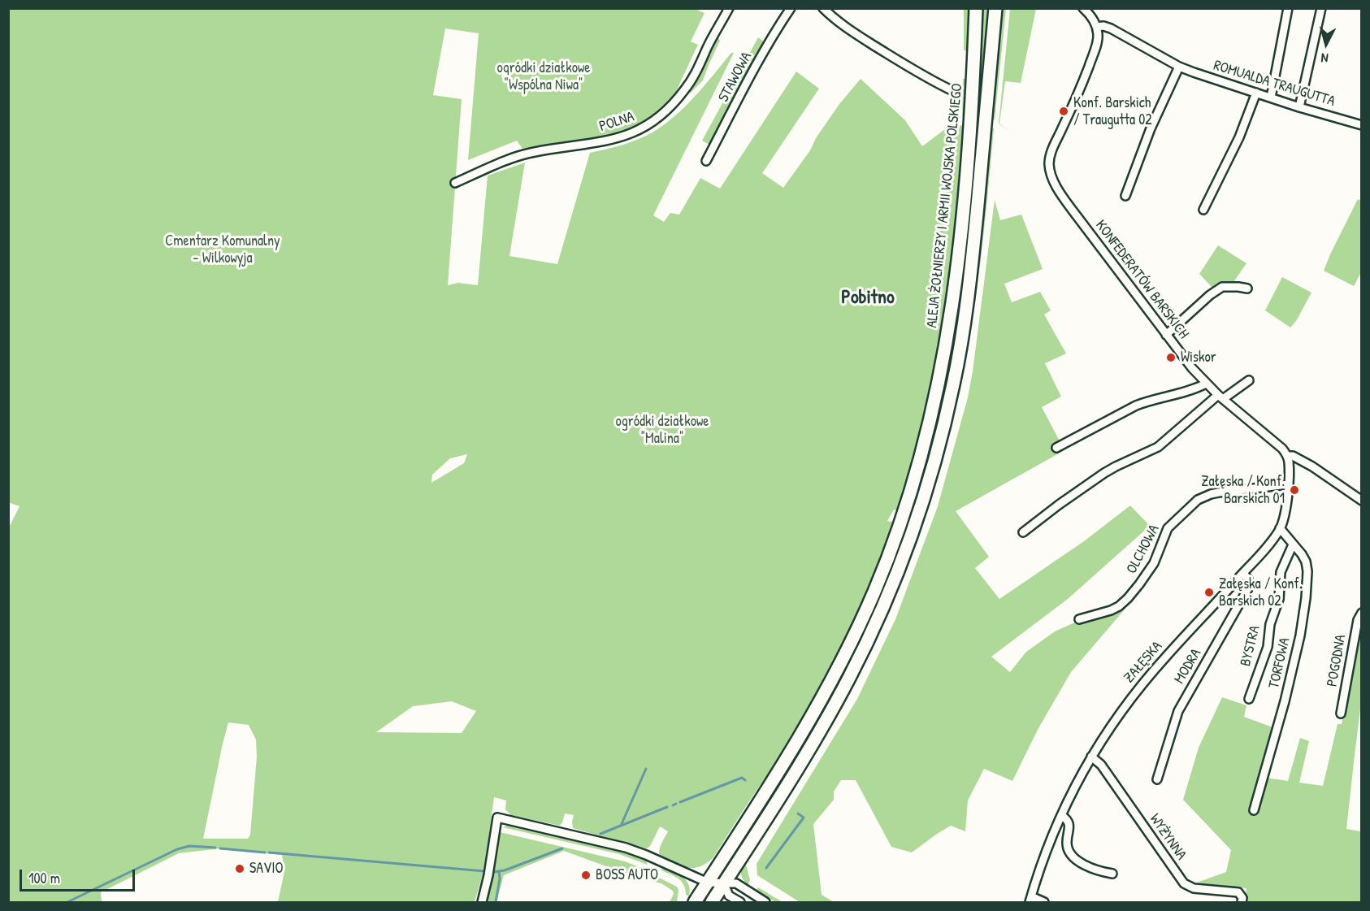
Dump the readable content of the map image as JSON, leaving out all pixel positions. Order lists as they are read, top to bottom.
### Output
{
  "streets": {
    "main road": ["ALEJA ŻOŁNIERZY I ARMII WOJSKA POLSKIEGO"],
    "street": [
      "STAWOWA",
      "ROMUALDA TRAUGUTTA",
      "POLNA",
      "KONFEDERATÓW BARSKICH",
      "OLCHOWA",
      "BYSTRA",
      "POGODNA",
      "ZAŁĘSKA",
      "TORFOWA",
      "MODRA",
      "WYŻYNNA"
    ]
  },
  "crossings": [
    ["ROMUALDA TRAUGUTTA", "KONFEDERATÓW BARSKICH"],
    ["KONFEDERATÓW BARSKICH", "ZAŁĘSKA"],
    ["OLCHOWA", "ZAŁĘSKA"],
    ["BYSTRA", "TORFOWA"],
    ["ZAŁĘSKA", "TORFOWA"],
    ["ZAŁĘSKA", "MODRA"],
    ["ZAŁĘSKA", "WYŻYNNA"]
  ],
  "districts": ["Pobitno"],
  "parks": ["ogródki działkowe \"Wspólna Niwa\"", "Cmentarz Komunalny - Wilkowyja", "ogródki działkowe \"Malina\""],
  "places": [
    "Konf. Barskich / Traugutta 02",
    "Wiskor",
    "Załęska / Konf. Barskich 01",
    "Załęska / Konf. Barskich 02",
    "SAVIO",
    "BOSS AUTO"
  ],
  "scale_bar": "100 m",
  "north": "bottom"
}
